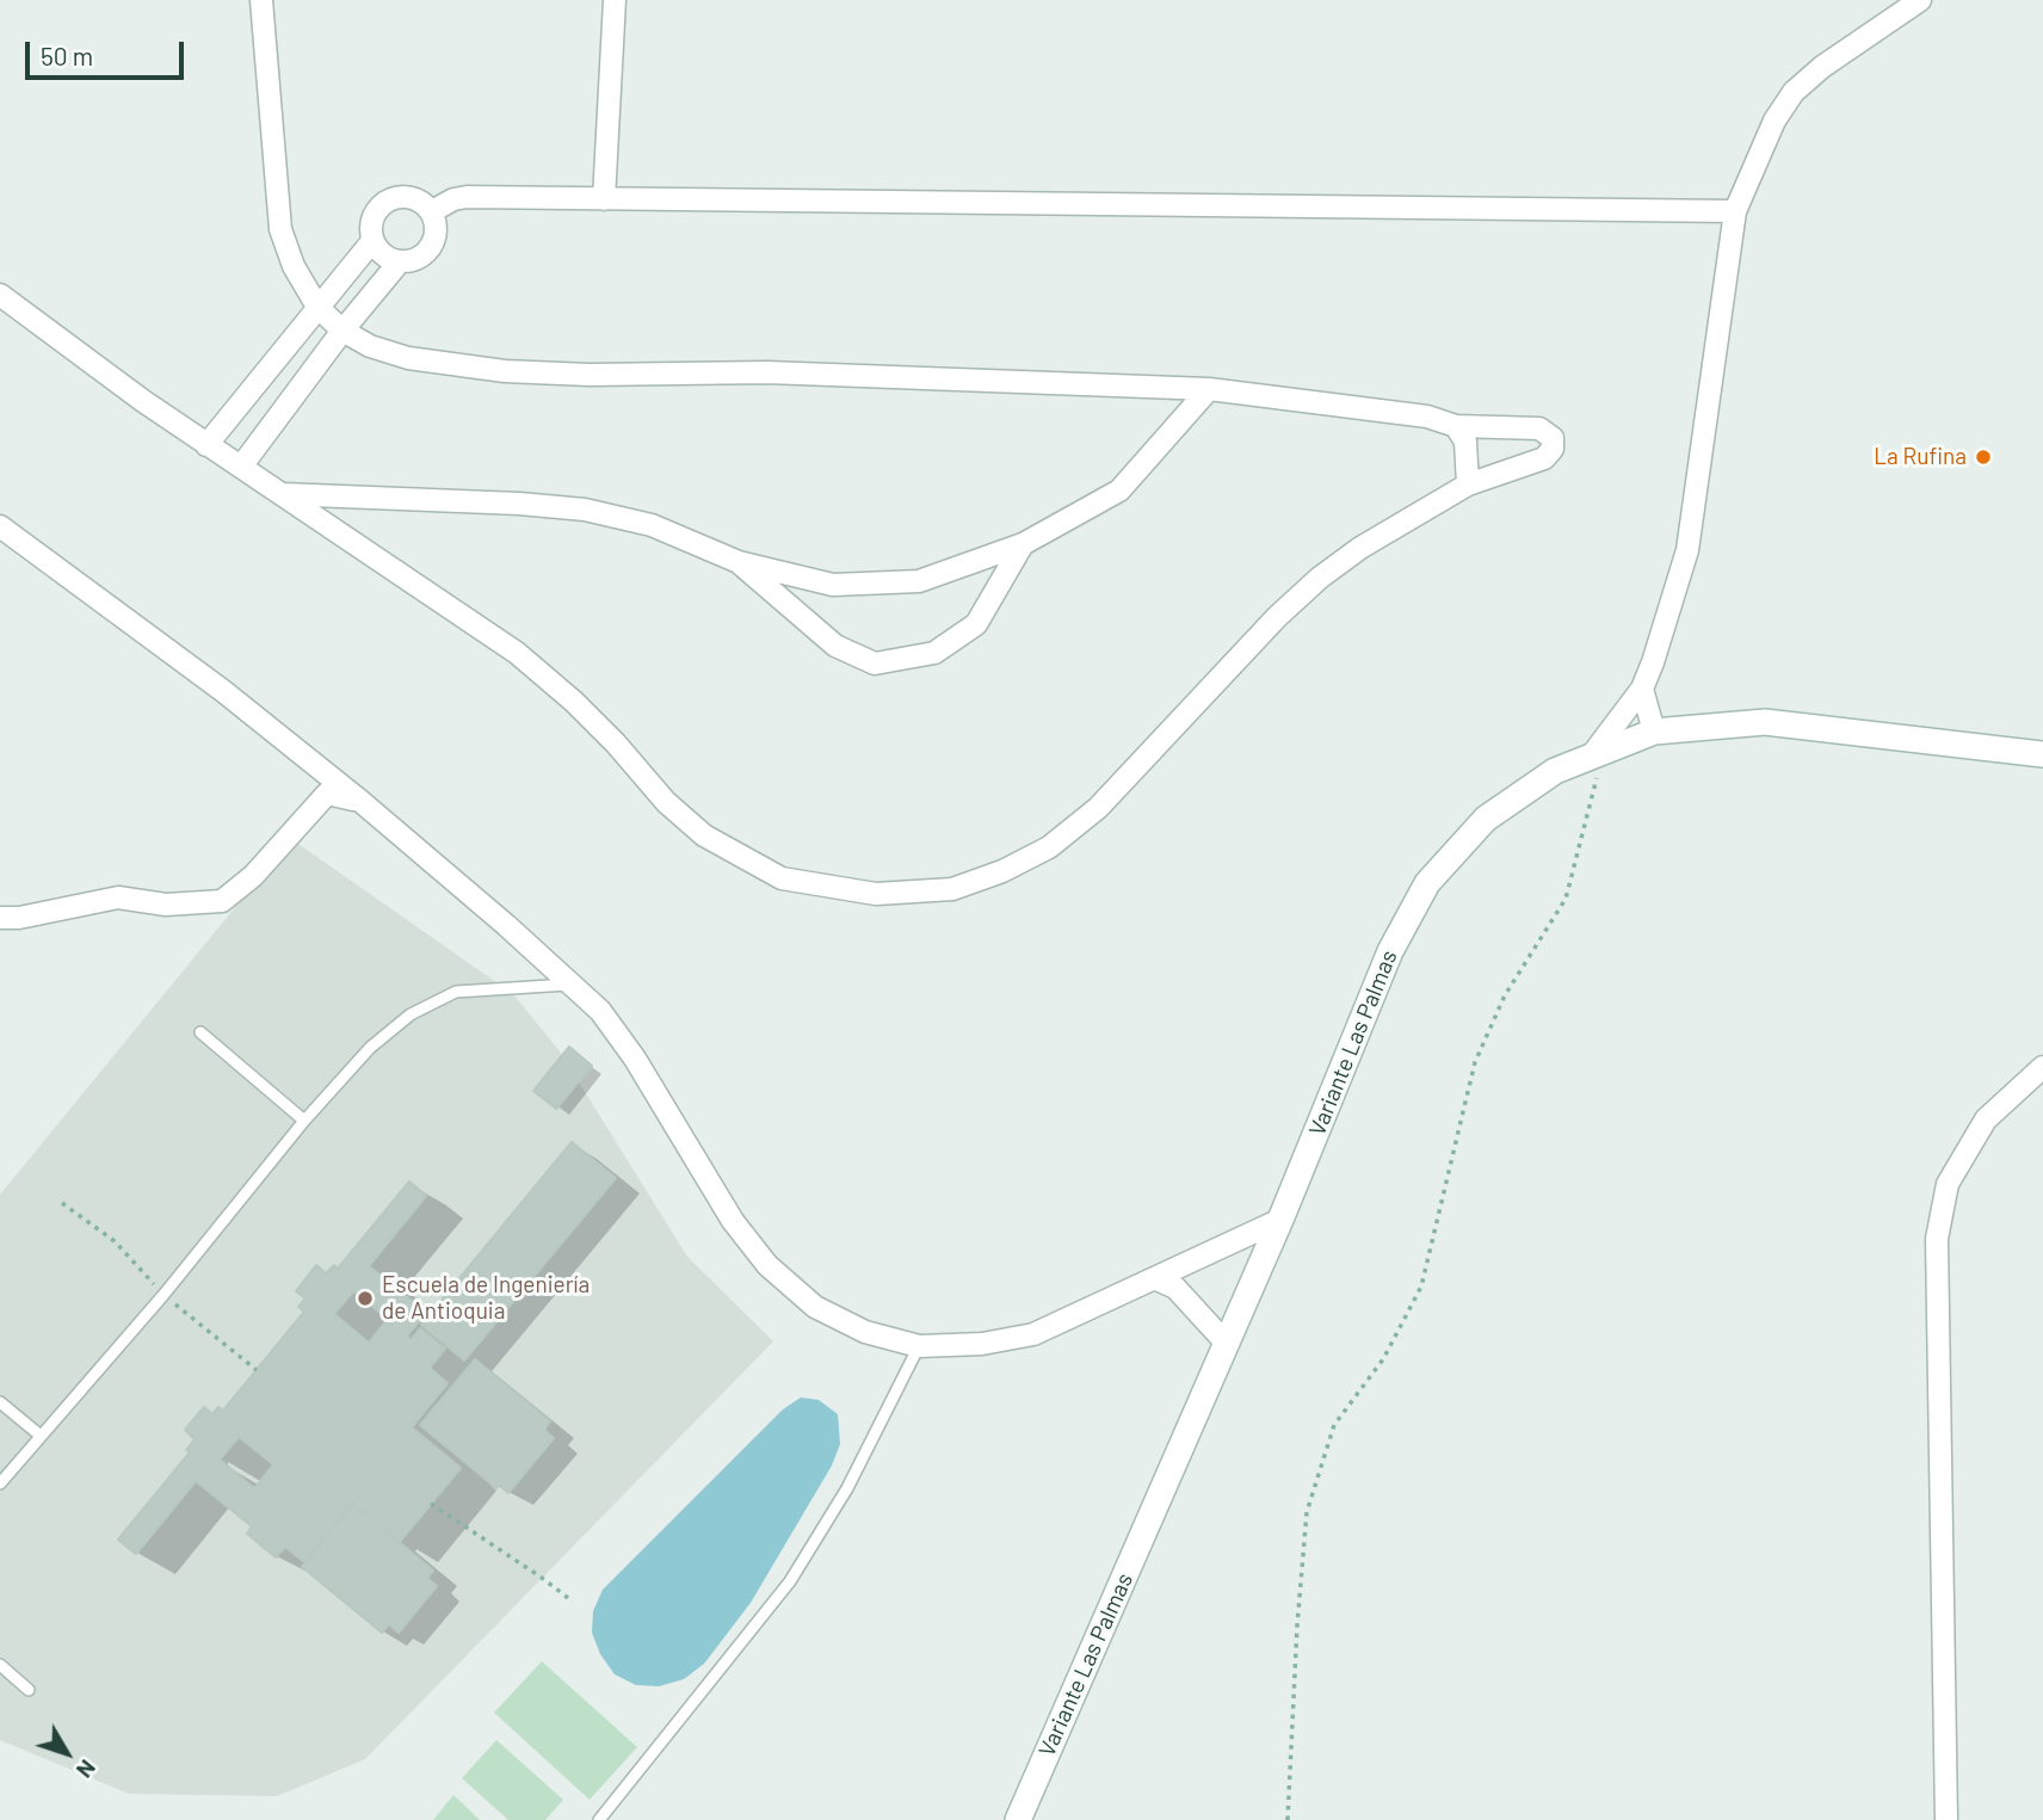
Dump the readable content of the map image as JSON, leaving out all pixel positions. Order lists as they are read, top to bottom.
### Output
{
  "streets": {
    "main road": ["Variante Las Palmas"]
  },
  "places": ["La Rufina", "Escuela de Ingeniería de Antioquia"],
  "scale_bar": "50 m",
  "north": "bottom right"
}
